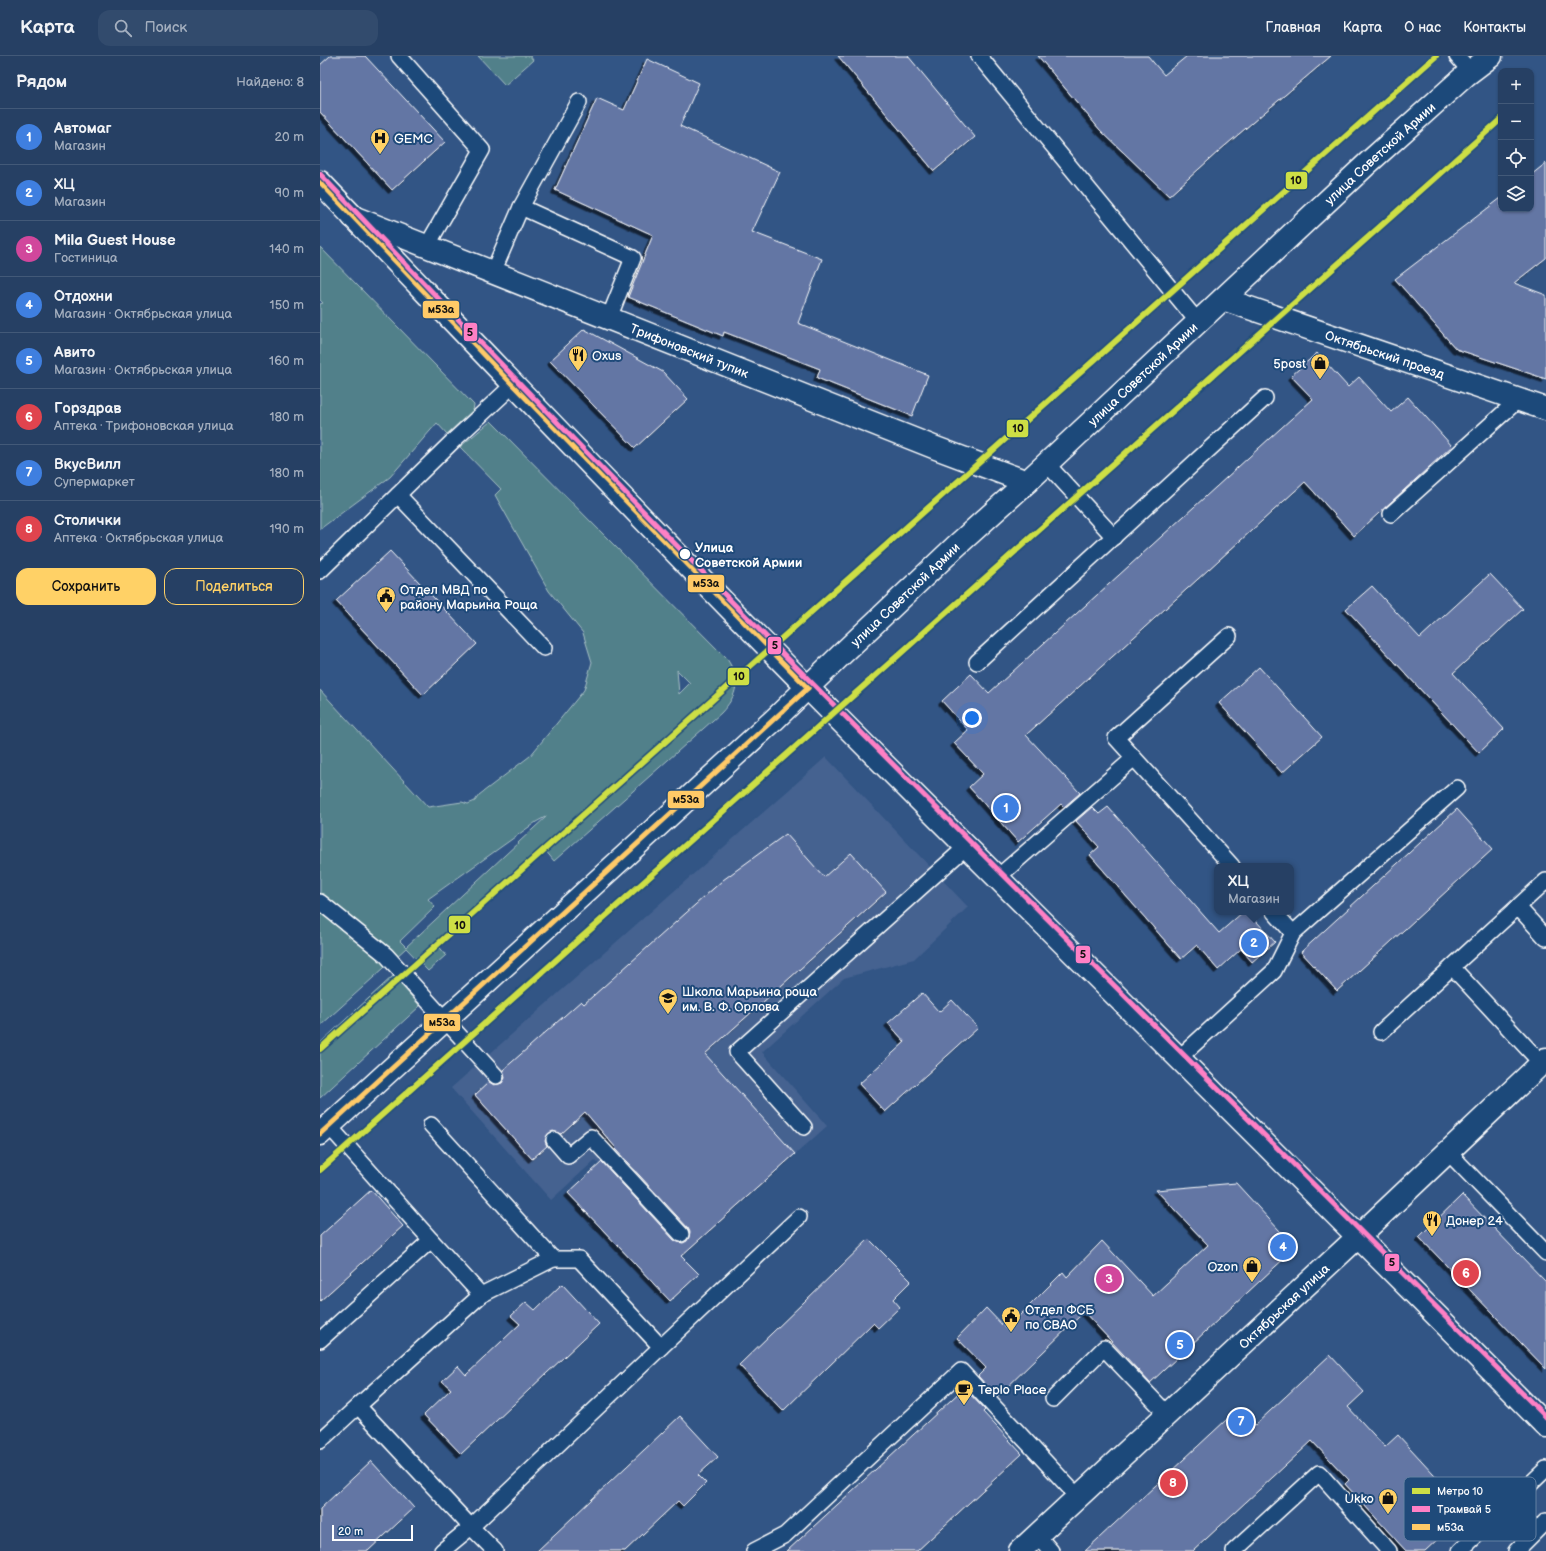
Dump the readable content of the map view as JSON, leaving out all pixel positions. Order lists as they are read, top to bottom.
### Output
{
  "streets": {
    "street": [
      "улица Советской Армии",
      "Трифоновский тупик",
      "Октябрьский проезд",
      "Октябрьская улица"
    ]
  },
  "crossings": [
    ["улица Советской Армии", "Трифоновский тупик"],
    ["улица Советской Армии", "Октябрьский проезд"]
  ],
  "places": {
    "hospital": ["GEMC"],
    "restaurant": ["Oxus", "Донер 24"],
    "shop": ["5post", "Ozon", "Ukko"],
    "other": ["Улица Советской Армии"],
    "public building": ["Отдел МВД по району Марьина Роща", "Отдел ФСБ по СВАО"],
    "school or university": ["Школа Марьина роща им. В. Ф. Орлова"],
    "cafe": ["Teplo Place"]
  },
  "lines": ["metro line 10", "tram line 5", "transit line м53а"],
  "legend": ["Метро 10", "Трамвай 5", "м53а"],
  "scale_bar": "20 m",
  "page": {
    "header": "Карта",
    "search": "Поиск",
    "nav": [
      "Главная",
      "Карта",
      "О нас",
      "Контакты"
    ],
    "heading": ["Рядом", "Найдено: 8"],
    "map_buttons": ["+", "−"],
    "list": [
      {
        "mark": "1",
        "name": "Автомаг",
        "note": "Магазин",
        "value": "20 m"
      },
      {
        "mark": "2",
        "name": "ХЦ",
        "note": "Магазин",
        "value": "90 m"
      },
      {
        "mark": "3",
        "name": "Mila Guest House",
        "note": "Гостиница",
        "value": "140 m"
      },
      {
        "mark": "4",
        "name": "Отдохни",
        "note": "Магазин · Октябрьская улица",
        "value": "150 m"
      },
      {
        "mark": "5",
        "name": "Авито",
        "note": "Магазин · Октябрьская улица",
        "value": "160 m"
      },
      {
        "mark": "6",
        "name": "Горздрав",
        "note": "Аптека · Трифоновская улица",
        "value": "180 m"
      },
      {
        "mark": "7",
        "name": "ВкусВилл",
        "note": "Супермаркет",
        "value": "180 m"
      },
      {
        "mark": "8",
        "name": "Столички",
        "note": "Аптека · Октябрьская улица",
        "value": "190 m"
      }
    ],
    "buttons": ["Сохранить", "Поделиться"],
    "pins": [
      "1",
      "2",
      "4",
      "6",
      "3",
      "5",
      "7",
      "8"
    ],
    "popup": ["ХЦ", "Магазин"],
    "scale": "20 m"
  }
}
